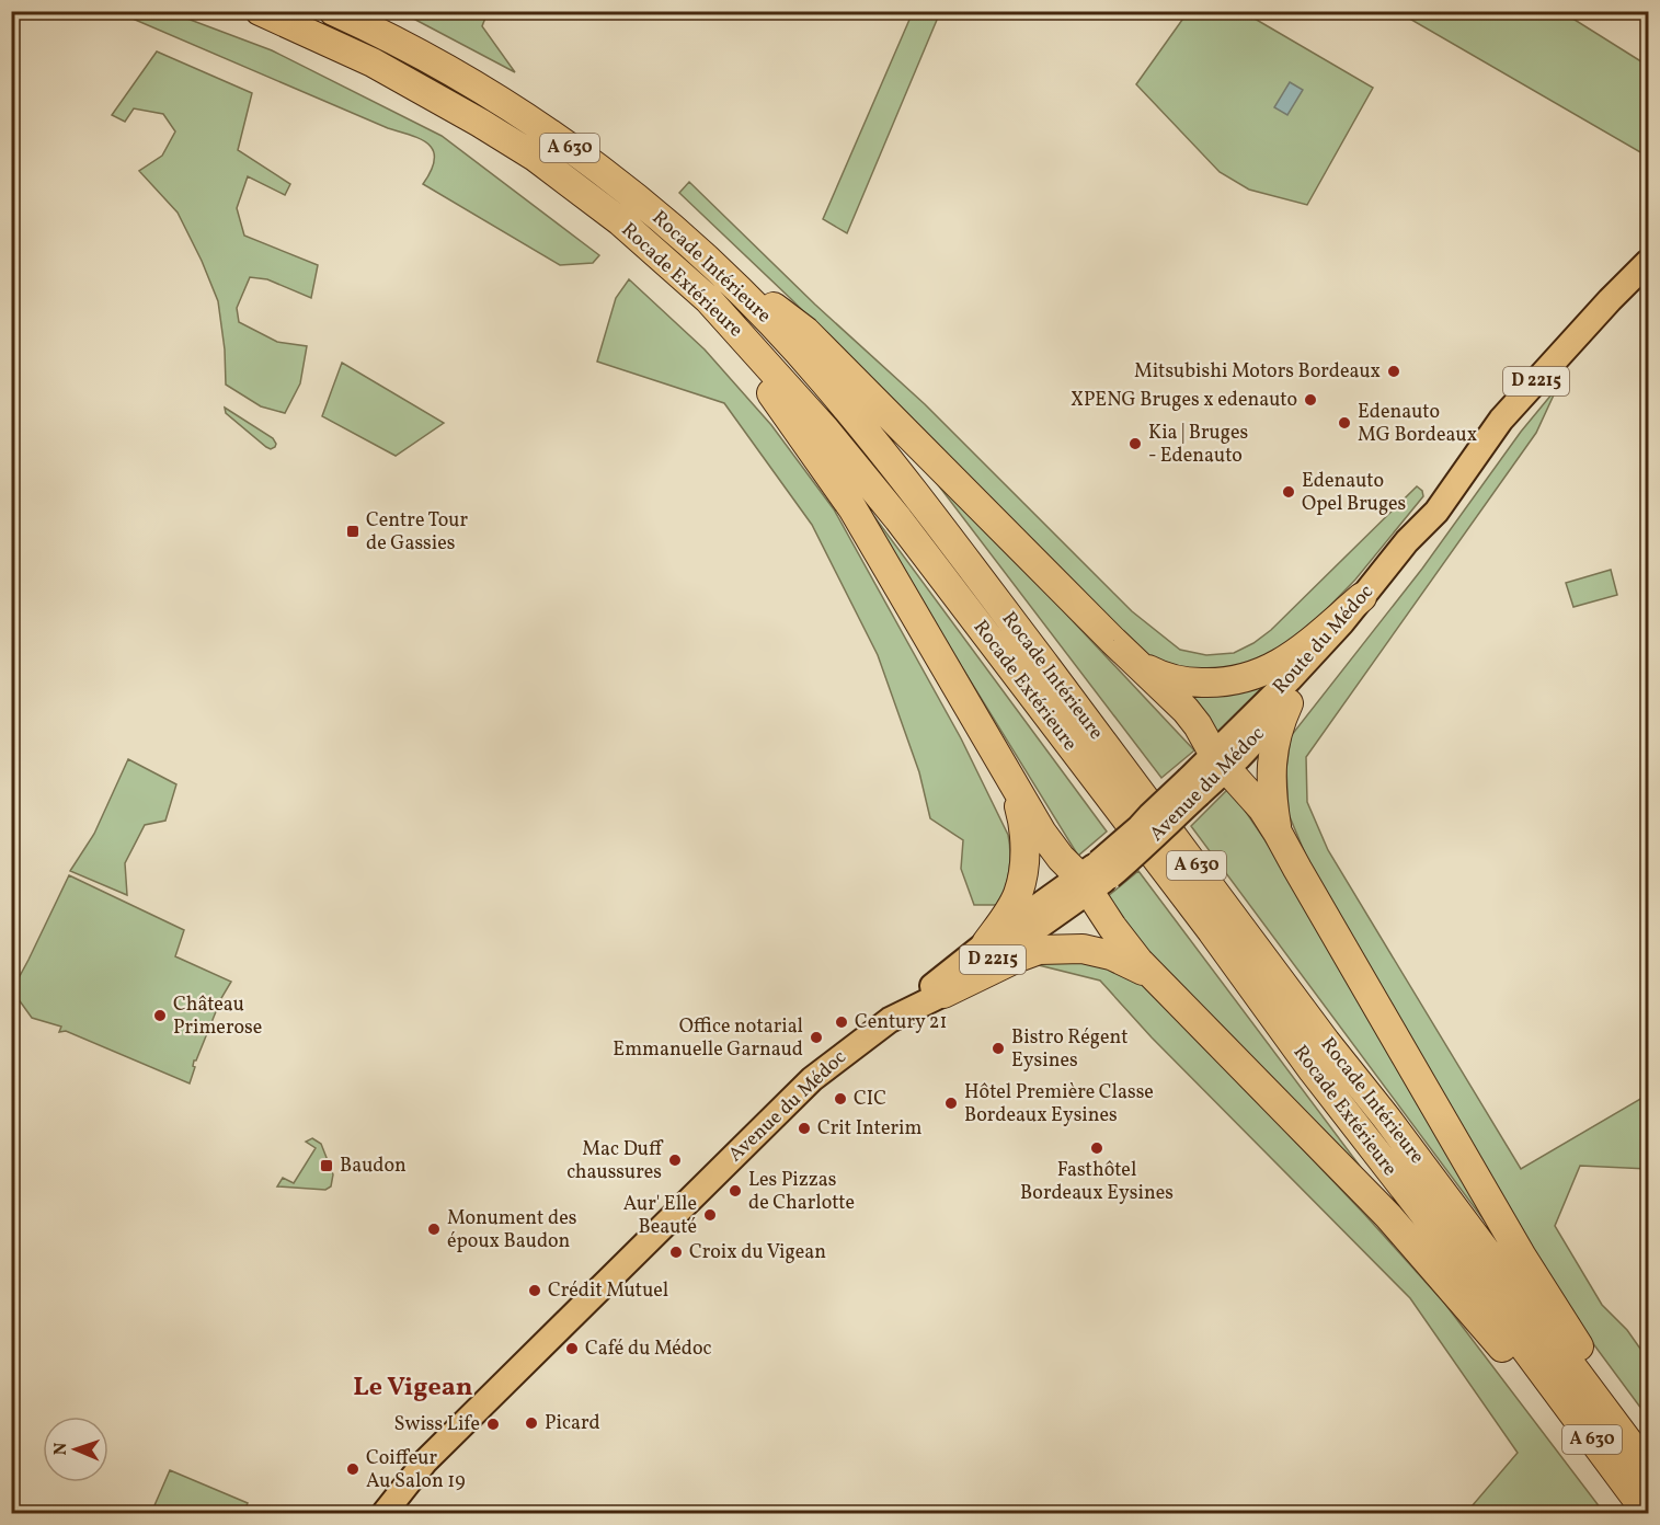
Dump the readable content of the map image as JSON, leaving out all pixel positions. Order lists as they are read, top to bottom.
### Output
{
  "streets": {
    "highway": ["A 630", "Rocade Intérieure", "Rocade Extérieure"],
    "main road": ["D 2215", "Route du Médoc", "Avenue du Médoc"]
  },
  "crossings": [
    ["D 2215", "Avenue du Médoc"],
    ["Route du Médoc", "Avenue du Médoc"]
  ],
  "districts": ["Le Vigean"],
  "places": {
    "other": [
      "Mitsubishi Motors Bordeaux",
      "XPENG Bruges x edenauto",
      "Edenauto MG Bordeaux",
      "Kia | Bruges - Edenauto",
      "Edenauto Opel Bruges",
      "Château Primerose",
      "Century 21",
      "Office notarial Emmanuelle Garnaud",
      "Bistro Régent Eysines",
      "CIC",
      "Hôtel Première Classe Bordeaux Eysines",
      "Crit Interim",
      "Fasthôtel Bordeaux Eysines",
      "Mac Duff chaussures",
      "Les Pizzas de Charlotte",
      "Aur' Elle Beauté",
      "Monument des époux Baudon",
      "Croix du Vigean",
      "Crédit Mutuel",
      "Café du Médoc",
      "Picard",
      "Swiss Life",
      "Coiffeur Au Salon 19"
    ],
    "transit": ["Centre Tour de Gassies", "Baudon"]
  },
  "north": "left"
}
